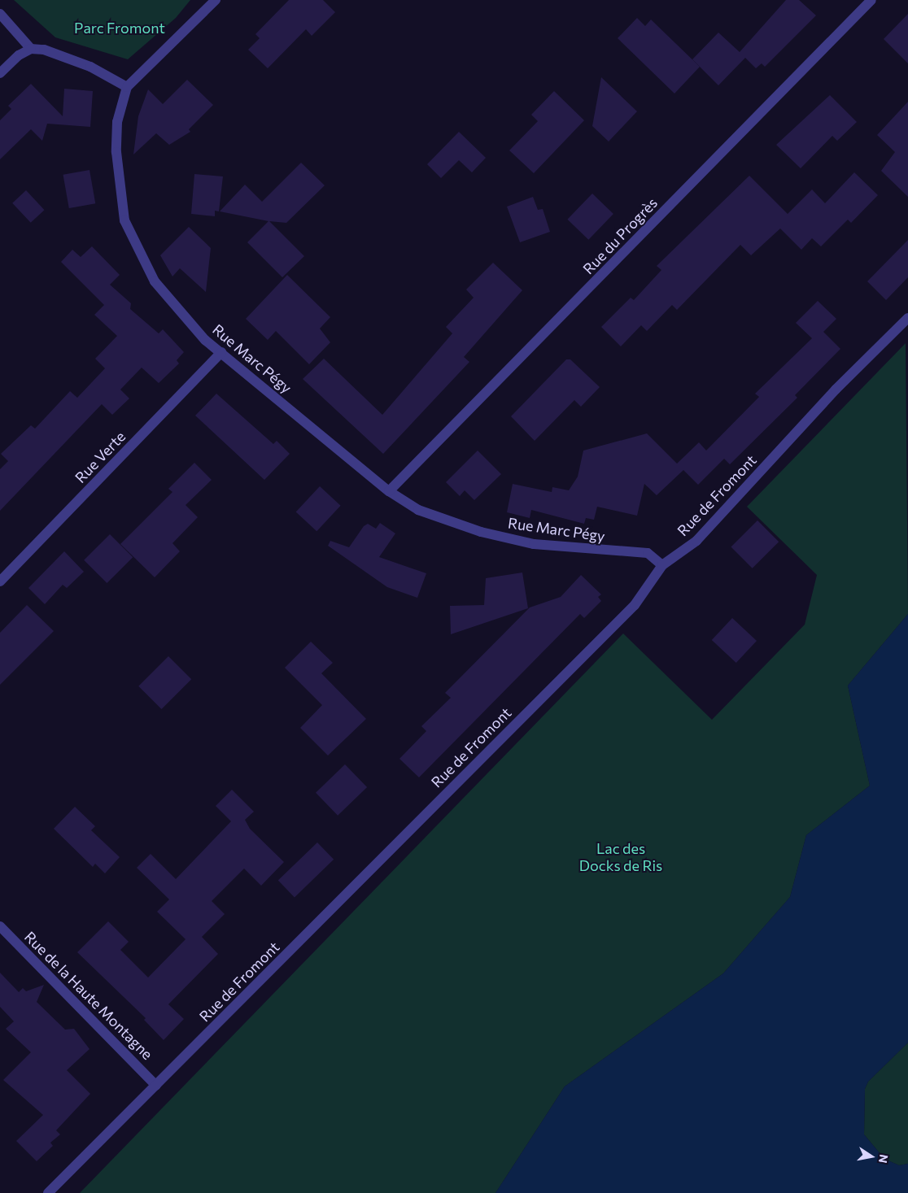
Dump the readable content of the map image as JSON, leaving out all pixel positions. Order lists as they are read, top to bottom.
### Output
{
  "streets": {
    "street": [
      "Rue du Progrès",
      "Rue Marc Pégy",
      "Rue Verte",
      "Rue de Fromont",
      "Rue de la Haute Montagne"
    ]
  },
  "crossings": [
    ["Rue du Progrès", "Rue Marc Pégy"],
    ["Rue Marc Pégy", "Rue Verte"],
    ["Rue Marc Pégy", "Rue de Fromont"],
    ["Rue de Fromont", "Rue de la Haute Montagne"]
  ],
  "parks": ["Parc Fromont", "Lac des Docks de Ris"],
  "north": "right"
}
